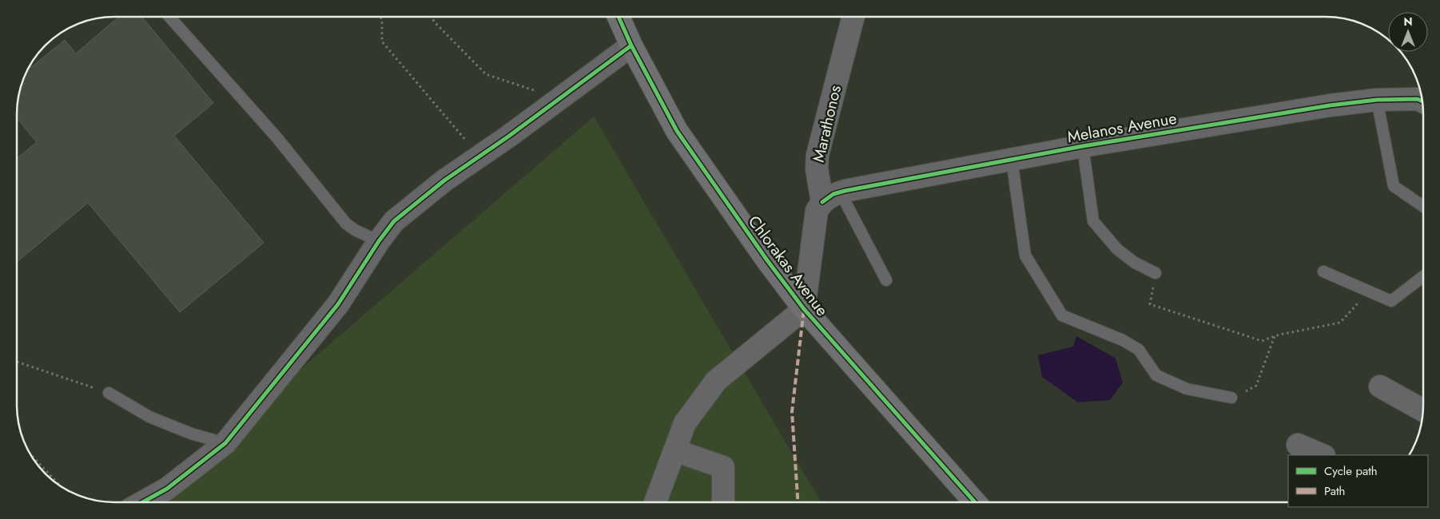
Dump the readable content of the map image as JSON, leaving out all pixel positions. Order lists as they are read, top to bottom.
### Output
{
  "streets": {
    "main road": ["Chlorakas Avenue"],
    "street": ["Marathonos", "Melanos Avenue"]
  },
  "crossings": [
    ["Marathonos", "Melanos Avenue"],
    ["Marathonos", "Chlorakas Avenue"]
  ],
  "legend": ["Cycle path", "Path"],
  "north": "top"
}
